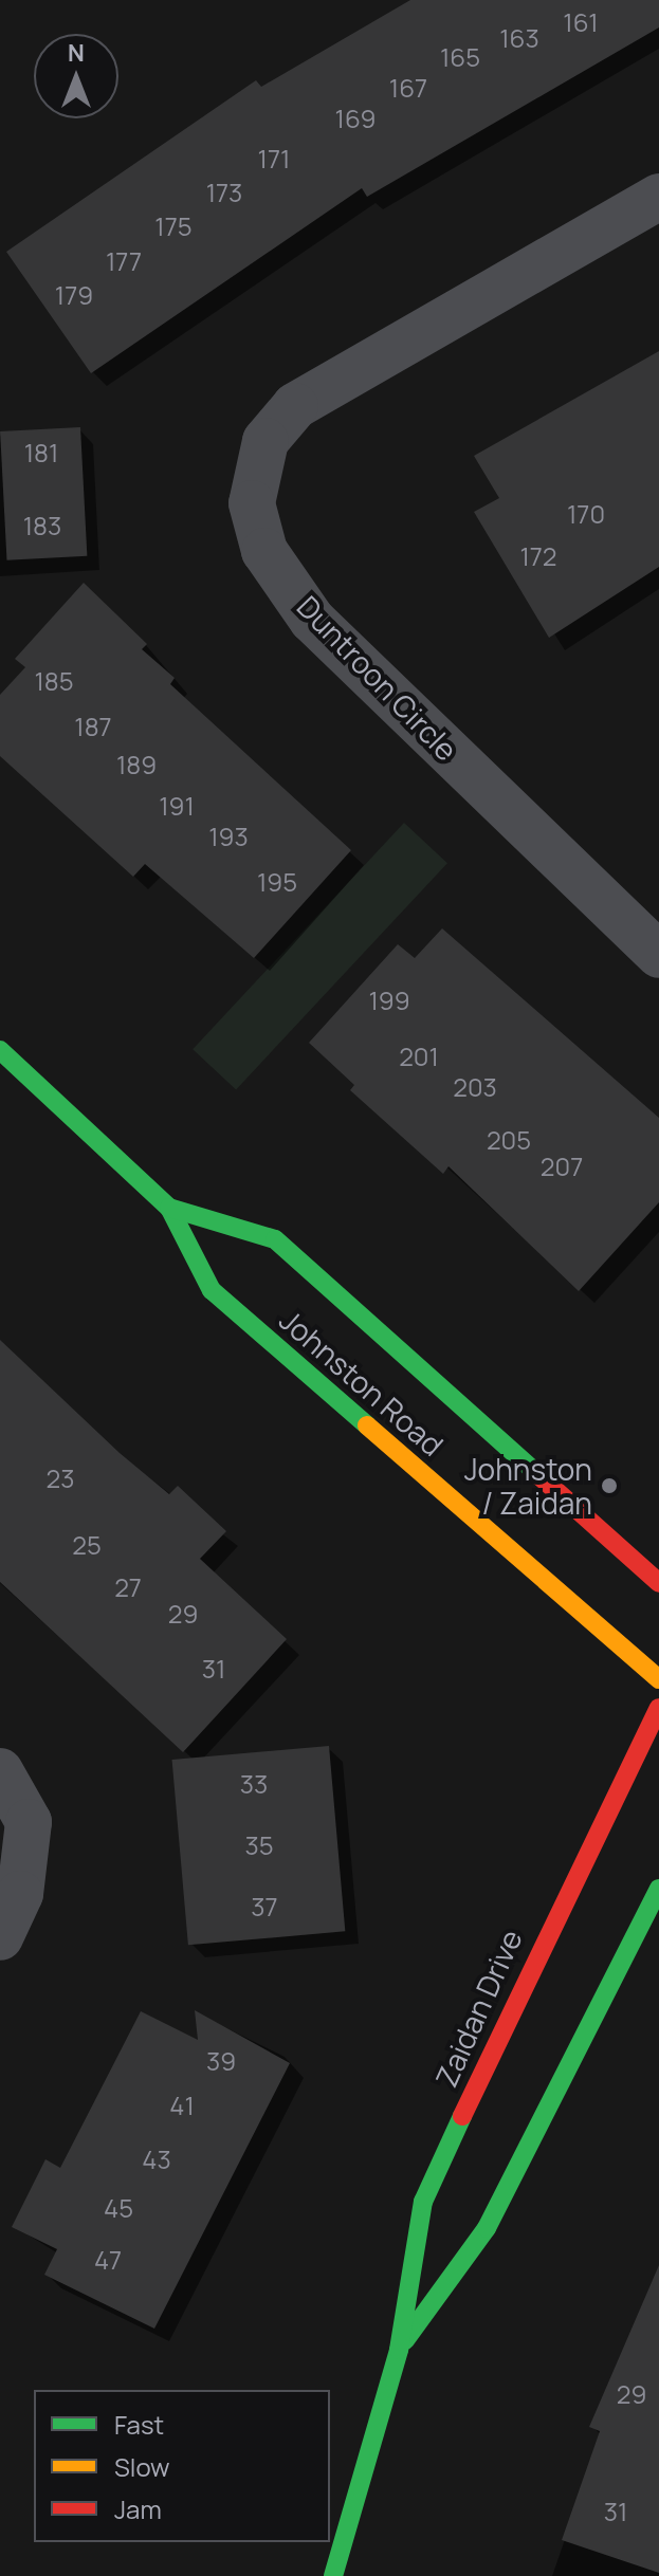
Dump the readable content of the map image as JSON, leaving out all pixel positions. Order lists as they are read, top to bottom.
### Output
{
  "streets": {
    "street": ["Duntroon Circle", "Johnston Road", "Zaidan Drive"]
  },
  "places": ["Johnston / Zaidan"],
  "house_numbers": [
    "161",
    "163",
    "165",
    "167",
    "169",
    "171",
    "173",
    "175",
    "177",
    "179",
    "181",
    "170",
    "183",
    "172",
    "185",
    "187",
    "189",
    "191",
    "193",
    "195",
    "199",
    "201",
    "203",
    "205",
    "207",
    "23",
    "25",
    "27",
    "29",
    "31",
    "33",
    "35",
    "37",
    "39",
    "41",
    "43",
    "45",
    "47",
    "29",
    "31"
  ],
  "legend": ["Fast", "Slow", "Jam"],
  "north": "top"
}
